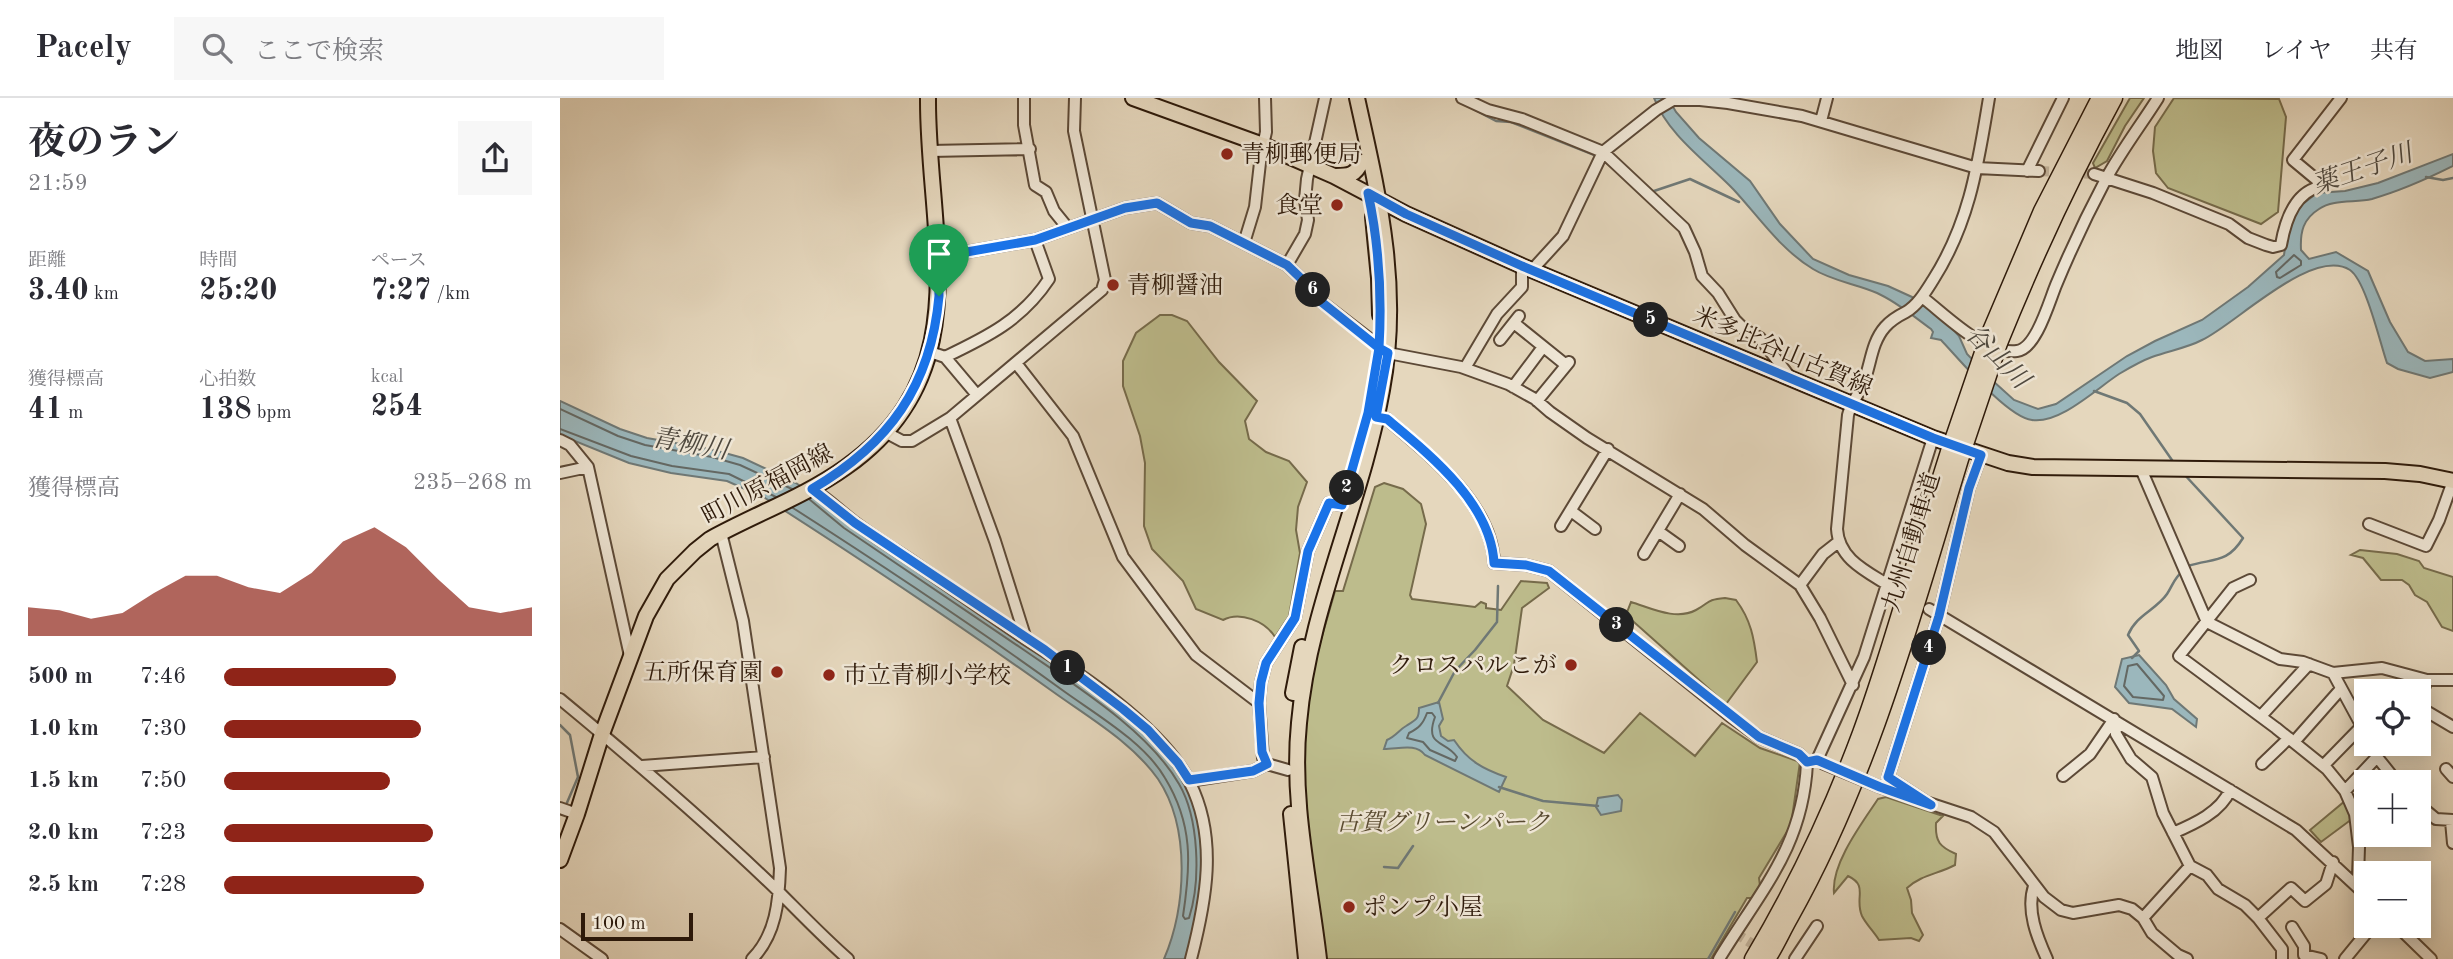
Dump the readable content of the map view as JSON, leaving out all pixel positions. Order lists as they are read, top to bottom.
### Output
{
  "streets": {
    "highway": ["九州自動車道"],
    "main road": ["米多比谷山古賀線", "町川原福岡線"]
  },
  "water": ["薬王子川", "谷山川", "青柳川"],
  "parks": ["古賀グリーンパーク"],
  "places": [
    "青柳郵便局",
    "食堂",
    "青柳醤油",
    "クロスパルこが",
    "五所保育園",
    "市立青柳小学校",
    "ポンプ小屋"
  ],
  "scale_bar": "100 m",
  "page": {
    "header": "Pacely",
    "search": "ここで検索",
    "nav": ["地図", "レイヤ", "共有"],
    "heading": ["夜のラン", "21:59"],
    "stats": [
      ["距離", "3.40 km"],
      ["時間", "25:20"],
      ["ペース", "7:27 /km"],
      ["獲得標高", "41 m"],
      ["心拍数", "138 bpm"],
      ["kcal", "254"]
    ],
    "pins": [
      "6",
      "5",
      "2",
      "3",
      "4",
      "1"
    ],
    "chart": ["獲得標高", "235–268 m"],
    "list": [
      {
        "name": "500 m",
        "note": "7:46"
      },
      {
        "name": "1.0 km",
        "note": "7:30"
      },
      {
        "name": "1.5 km",
        "note": "7:50"
      },
      {
        "name": "2.0 km",
        "note": "7:23"
      },
      {
        "name": "2.5 km",
        "note": "7:28"
      }
    ],
    "map_buttons": ["+", "−"],
    "scale": "100 m"
  }
}
